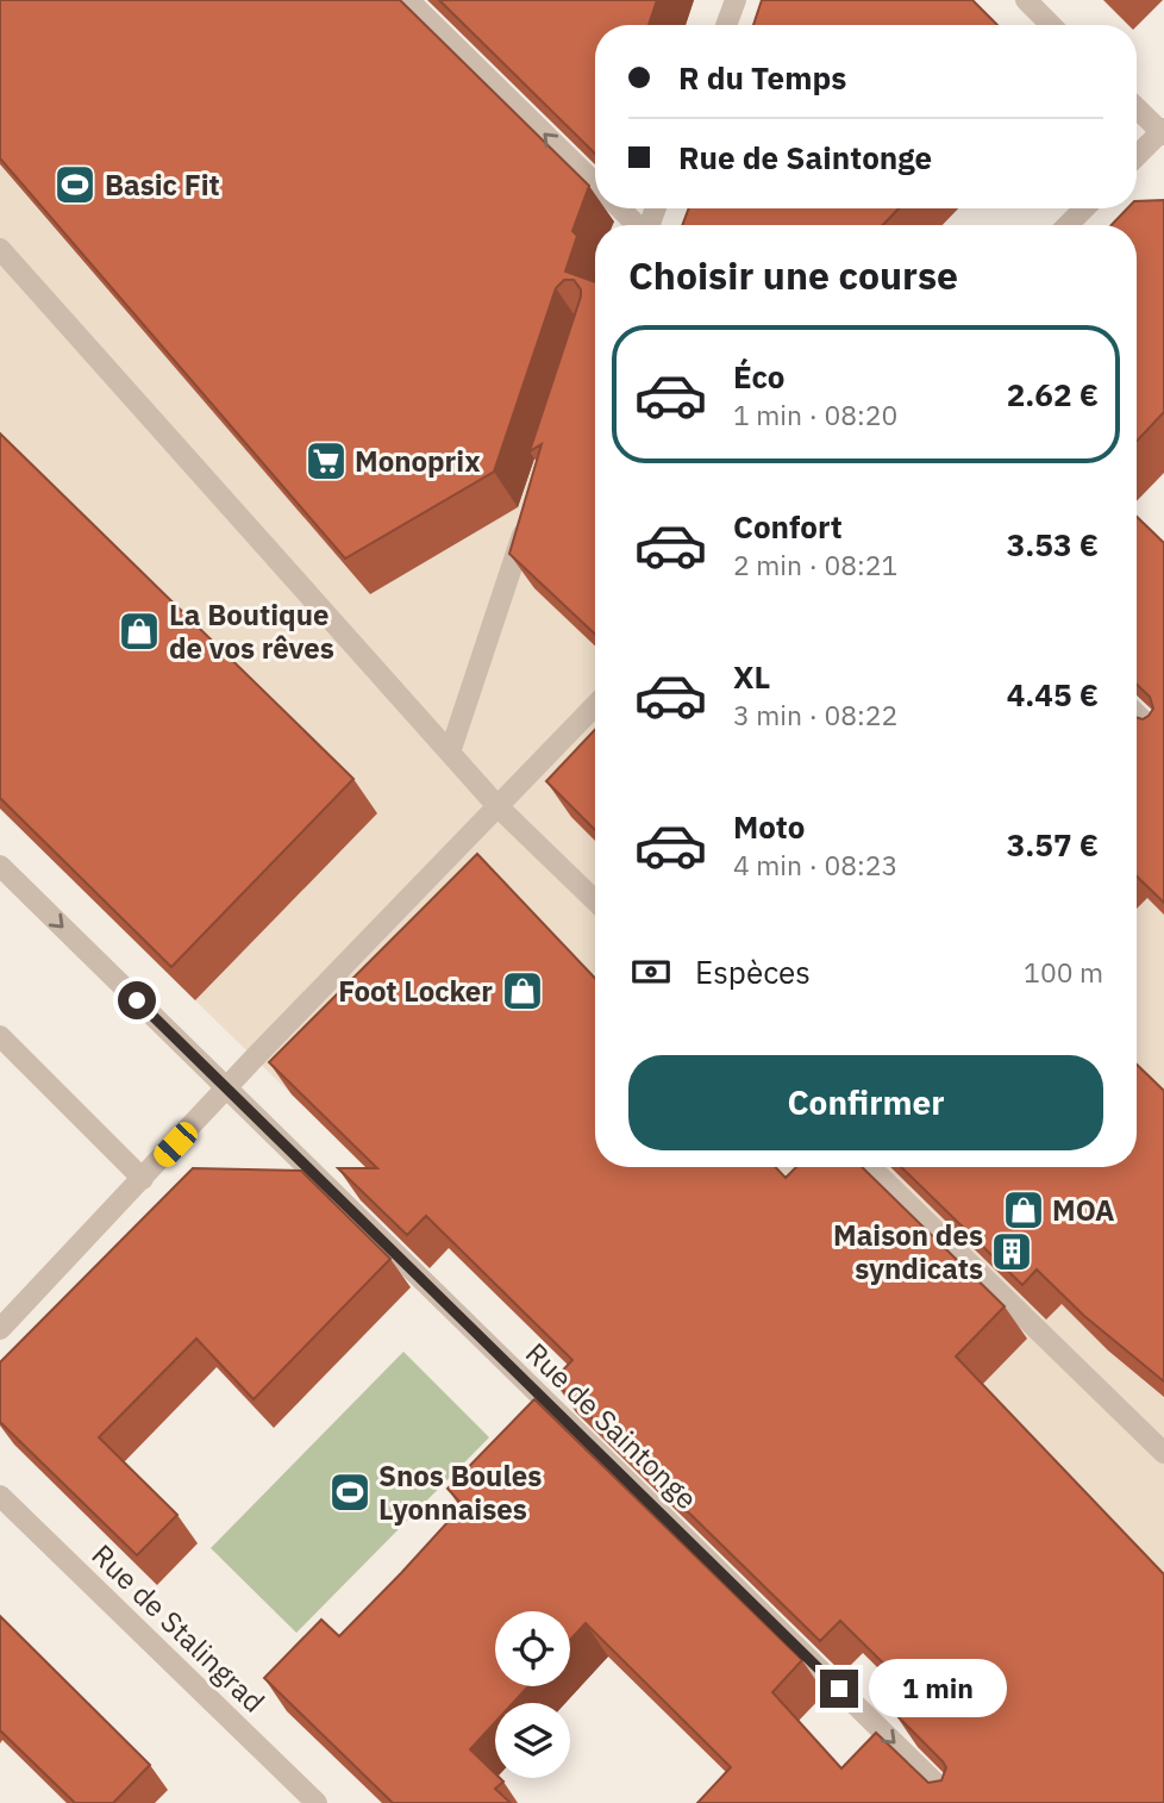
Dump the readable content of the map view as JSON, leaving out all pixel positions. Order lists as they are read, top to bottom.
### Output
{
  "streets": {
    "street": ["Rue de Saintonge", "Rue de Stalingrad"]
  },
  "one_way": ["Rue de Saintonge"],
  "places": {
    "sports": ["Basic Fit", "Snos Boules Lyonnaises"],
    "supermarket": ["Monoprix"],
    "shop": ["La Boutique de vos rêves", "Foot Locker", "MOA"],
    "building": ["Maison des syndicats"]
  },
  "page": {
    "banner": ["R du Temps", "Rue de Saintonge"],
    "heading": "Choisir une course",
    "list": [
      {
        "name": "Éco",
        "note": "1 min · 08:20",
        "value": "2.62 €"
      },
      {
        "name": "Confort",
        "note": "2 min · 08:21",
        "value": "3.53 €"
      },
      {
        "name": "XL",
        "note": "3 min · 08:22",
        "value": "4.45 €"
      },
      {
        "name": "Moto",
        "note": "4 min · 08:23",
        "value": "3.57 €"
      }
    ],
    "pay": ["Espèces", "100 m"],
    "buttons": "Confirmer",
    "bubble": "1 min"
  }
}
